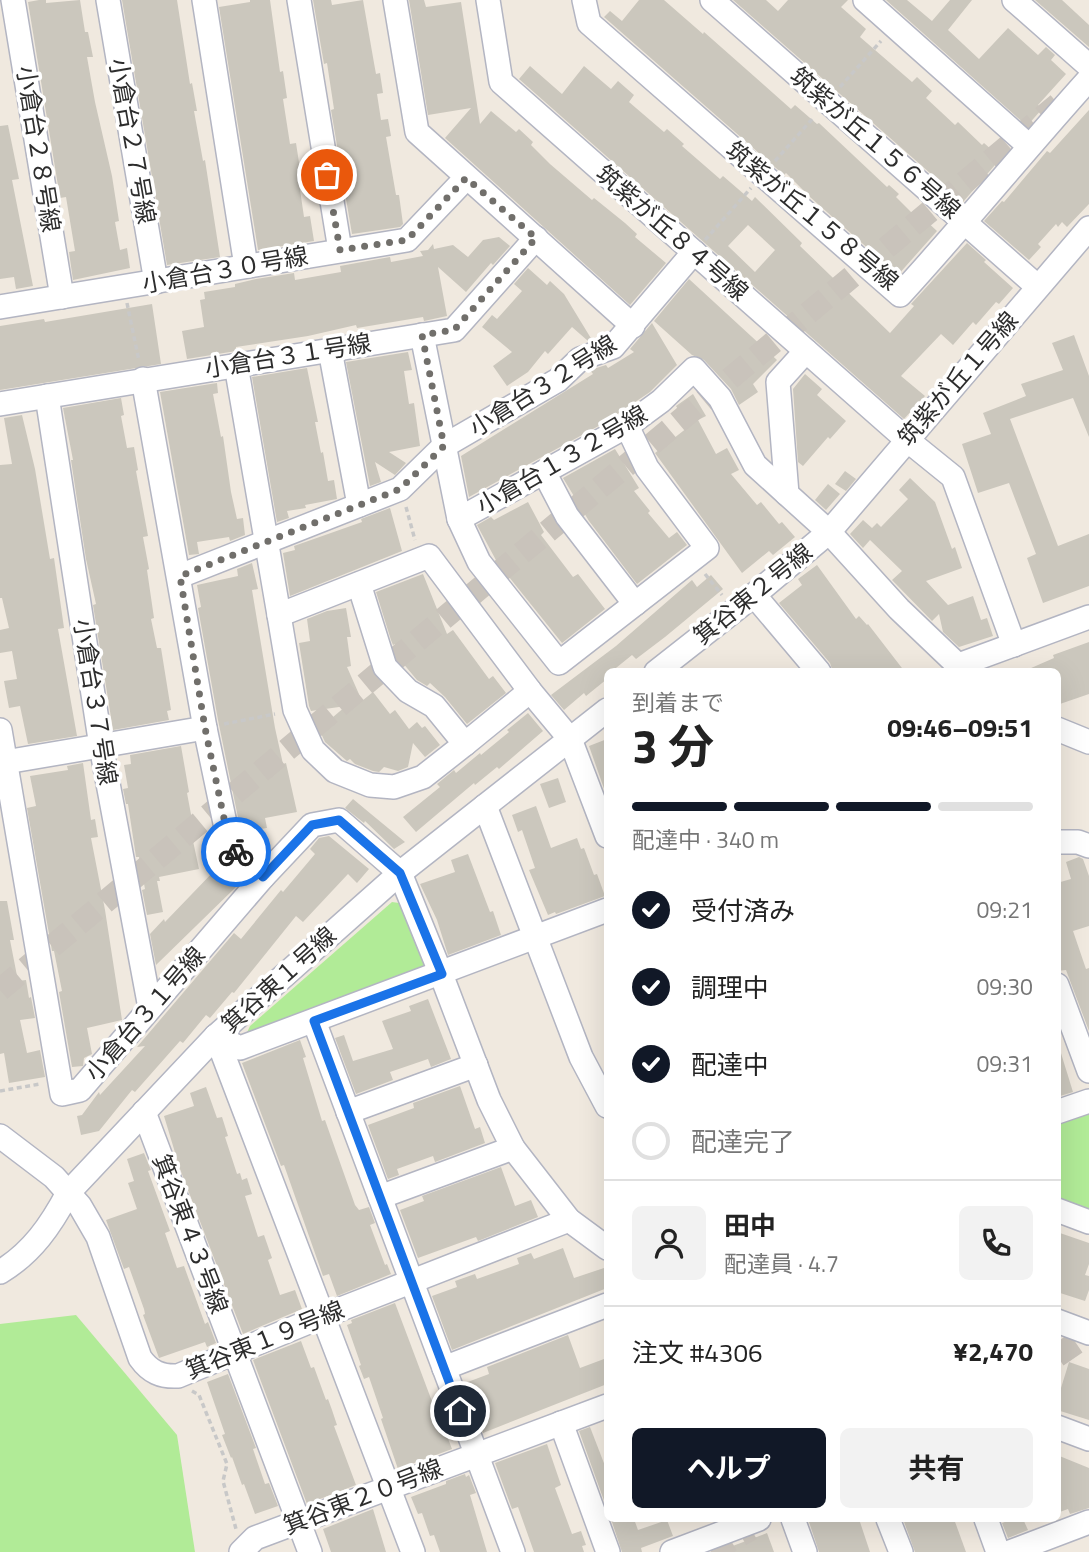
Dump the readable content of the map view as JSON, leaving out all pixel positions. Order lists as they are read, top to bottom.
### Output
{
  "streets": {
    "street": [
      "小倉台２７号線",
      "筑紫が丘１５６号線",
      "小倉台２８号線",
      "筑紫が丘１５８号線",
      "筑紫が丘８４号線",
      "小倉台３０号線",
      "小倉台３１号線",
      "筑紫が丘１号線",
      "小倉台３２号線",
      "小倉台１３２号線",
      "箕谷東２号線",
      "小倉台３７号線",
      "箕谷東１号線",
      "箕谷東４３号線",
      "箕谷東１９号線",
      "箕谷東２０号線"
    ]
  },
  "crossings": [
    ["小倉台２７号線", "小倉台３０号線"],
    ["筑紫が丘１５６号線", "筑紫が丘１５８号線"],
    ["筑紫が丘１５６号線", "筑紫が丘１号線"],
    ["小倉台２８号線", "小倉台３０号線"],
    ["筑紫が丘８４号線", "筑紫が丘１号線"],
    ["筑紫が丘８４号線", "小倉台３２号線"],
    ["小倉台３１号線", "小倉台１３２号線"],
    ["小倉台３１号線", "小倉台３７号線"],
    ["小倉台３１号線", "箕谷東１号線"],
    ["筑紫が丘１号線", "箕谷東２号線"],
    ["小倉台３２号線", "小倉台１３２号線"],
    ["箕谷東１号線", "箕谷東１９号線"],
    ["箕谷東１号線", "箕谷東２０号線"],
    ["箕谷東４３号線", "箕谷東１９号線"],
    ["箕谷東４３号線", "箕谷東２０号線"]
  ],
  "page": {
    "heading": ["3 分", "到着まで", "09:46–09:51"],
    "panel": [
      "田中",
      "配達員 · 4.7",
      "注文 #4306",
      "¥2,470"
    ],
    "bar": "配達中 · 340 m",
    "list": [
      ["受付済み", "09:21"],
      ["調理中", "09:30"],
      ["配達中", "09:31"],
      "配達完了"
    ],
    "buttons": ["ヘルプ", "共有"]
  }
}
